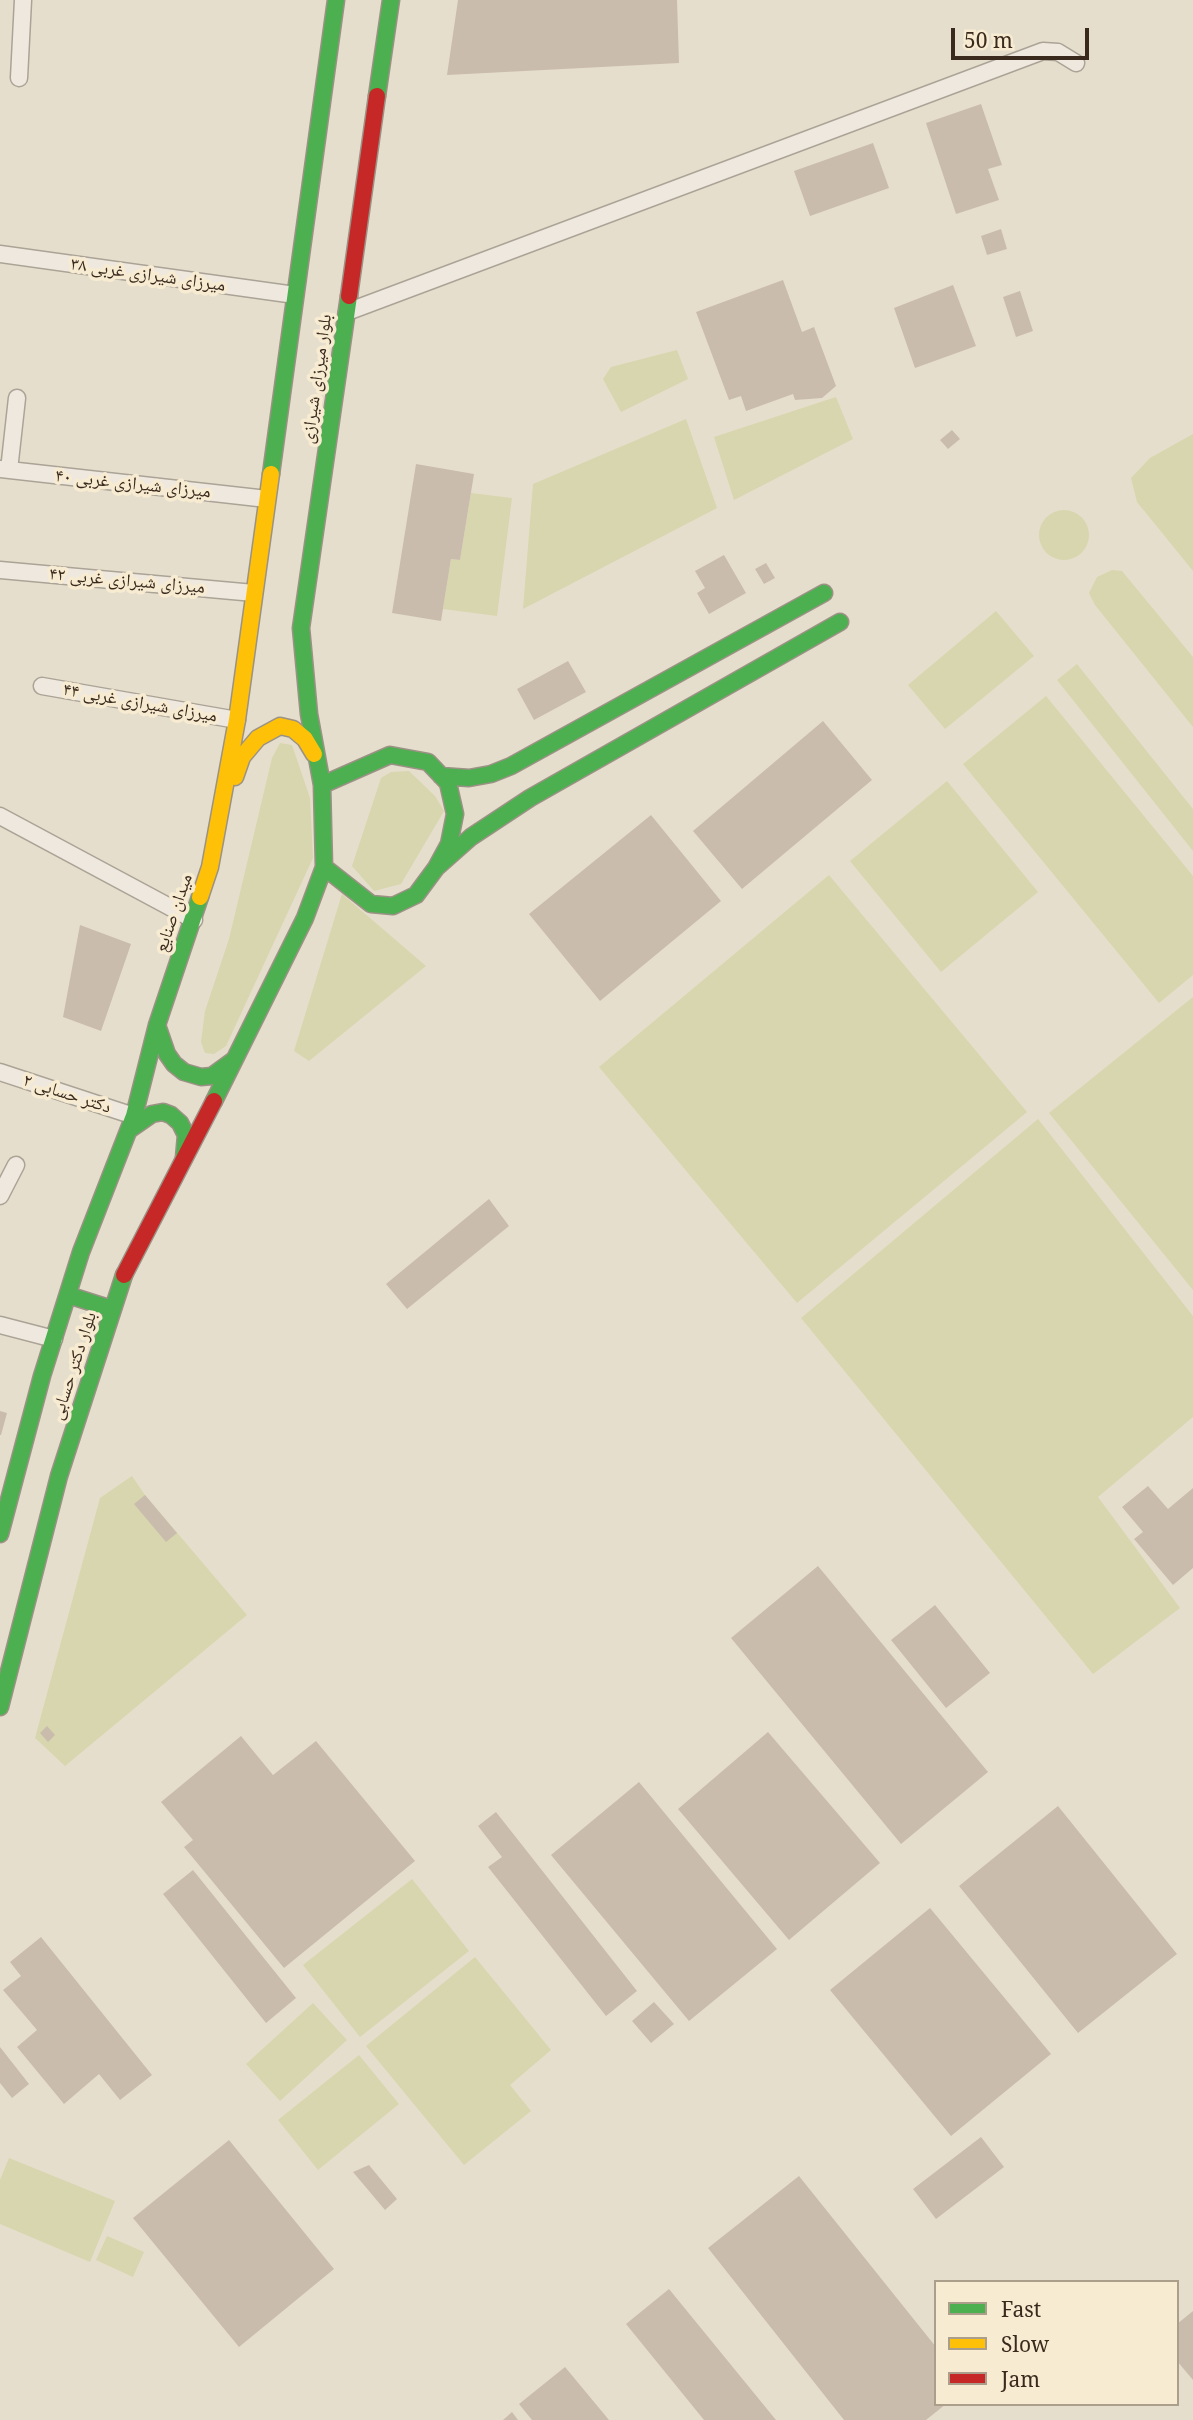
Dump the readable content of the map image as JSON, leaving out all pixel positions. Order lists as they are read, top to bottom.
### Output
{
  "streets": {
    "main road": ["بلوار میرزای شیرازی", "میدان صنایع", "بلوار دکتر حسابی"],
    "street": [
      "میرزای شیرازی غربی ۳۸",
      "میرزای شیرازی غربی ۴۰",
      "میرزای شیرازی غربی ۴۲",
      "میرزای شیرازی غربی ۴۴",
      "دکتر حسابی ۲"
    ]
  },
  "crossings": [
    ["میرزای شیرازی غربی ۳۸", "بلوار میرزای شیرازی"],
    ["بلوار میرزای شیرازی", "میرزای شیرازی غربی ۴۰"],
    ["بلوار میرزای شیرازی", "میرزای شیرازی غربی ۴۲"],
    ["بلوار میرزای شیرازی", "میرزای شیرازی غربی ۴۴"],
    ["بلوار میرزای شیرازی", "میدان صنایع"],
    ["میرزای شیرازی غربی ۴۴", "میدان صنایع"],
    ["میدان صنایع", "دکتر حسابی ۲"],
    ["میدان صنایع", "بلوار دکتر حسابی"],
    ["دکتر حسابی ۲", "بلوار دکتر حسابی"]
  ],
  "legend": ["Fast", "Slow", "Jam"],
  "scale_bar": "50 m"
}
